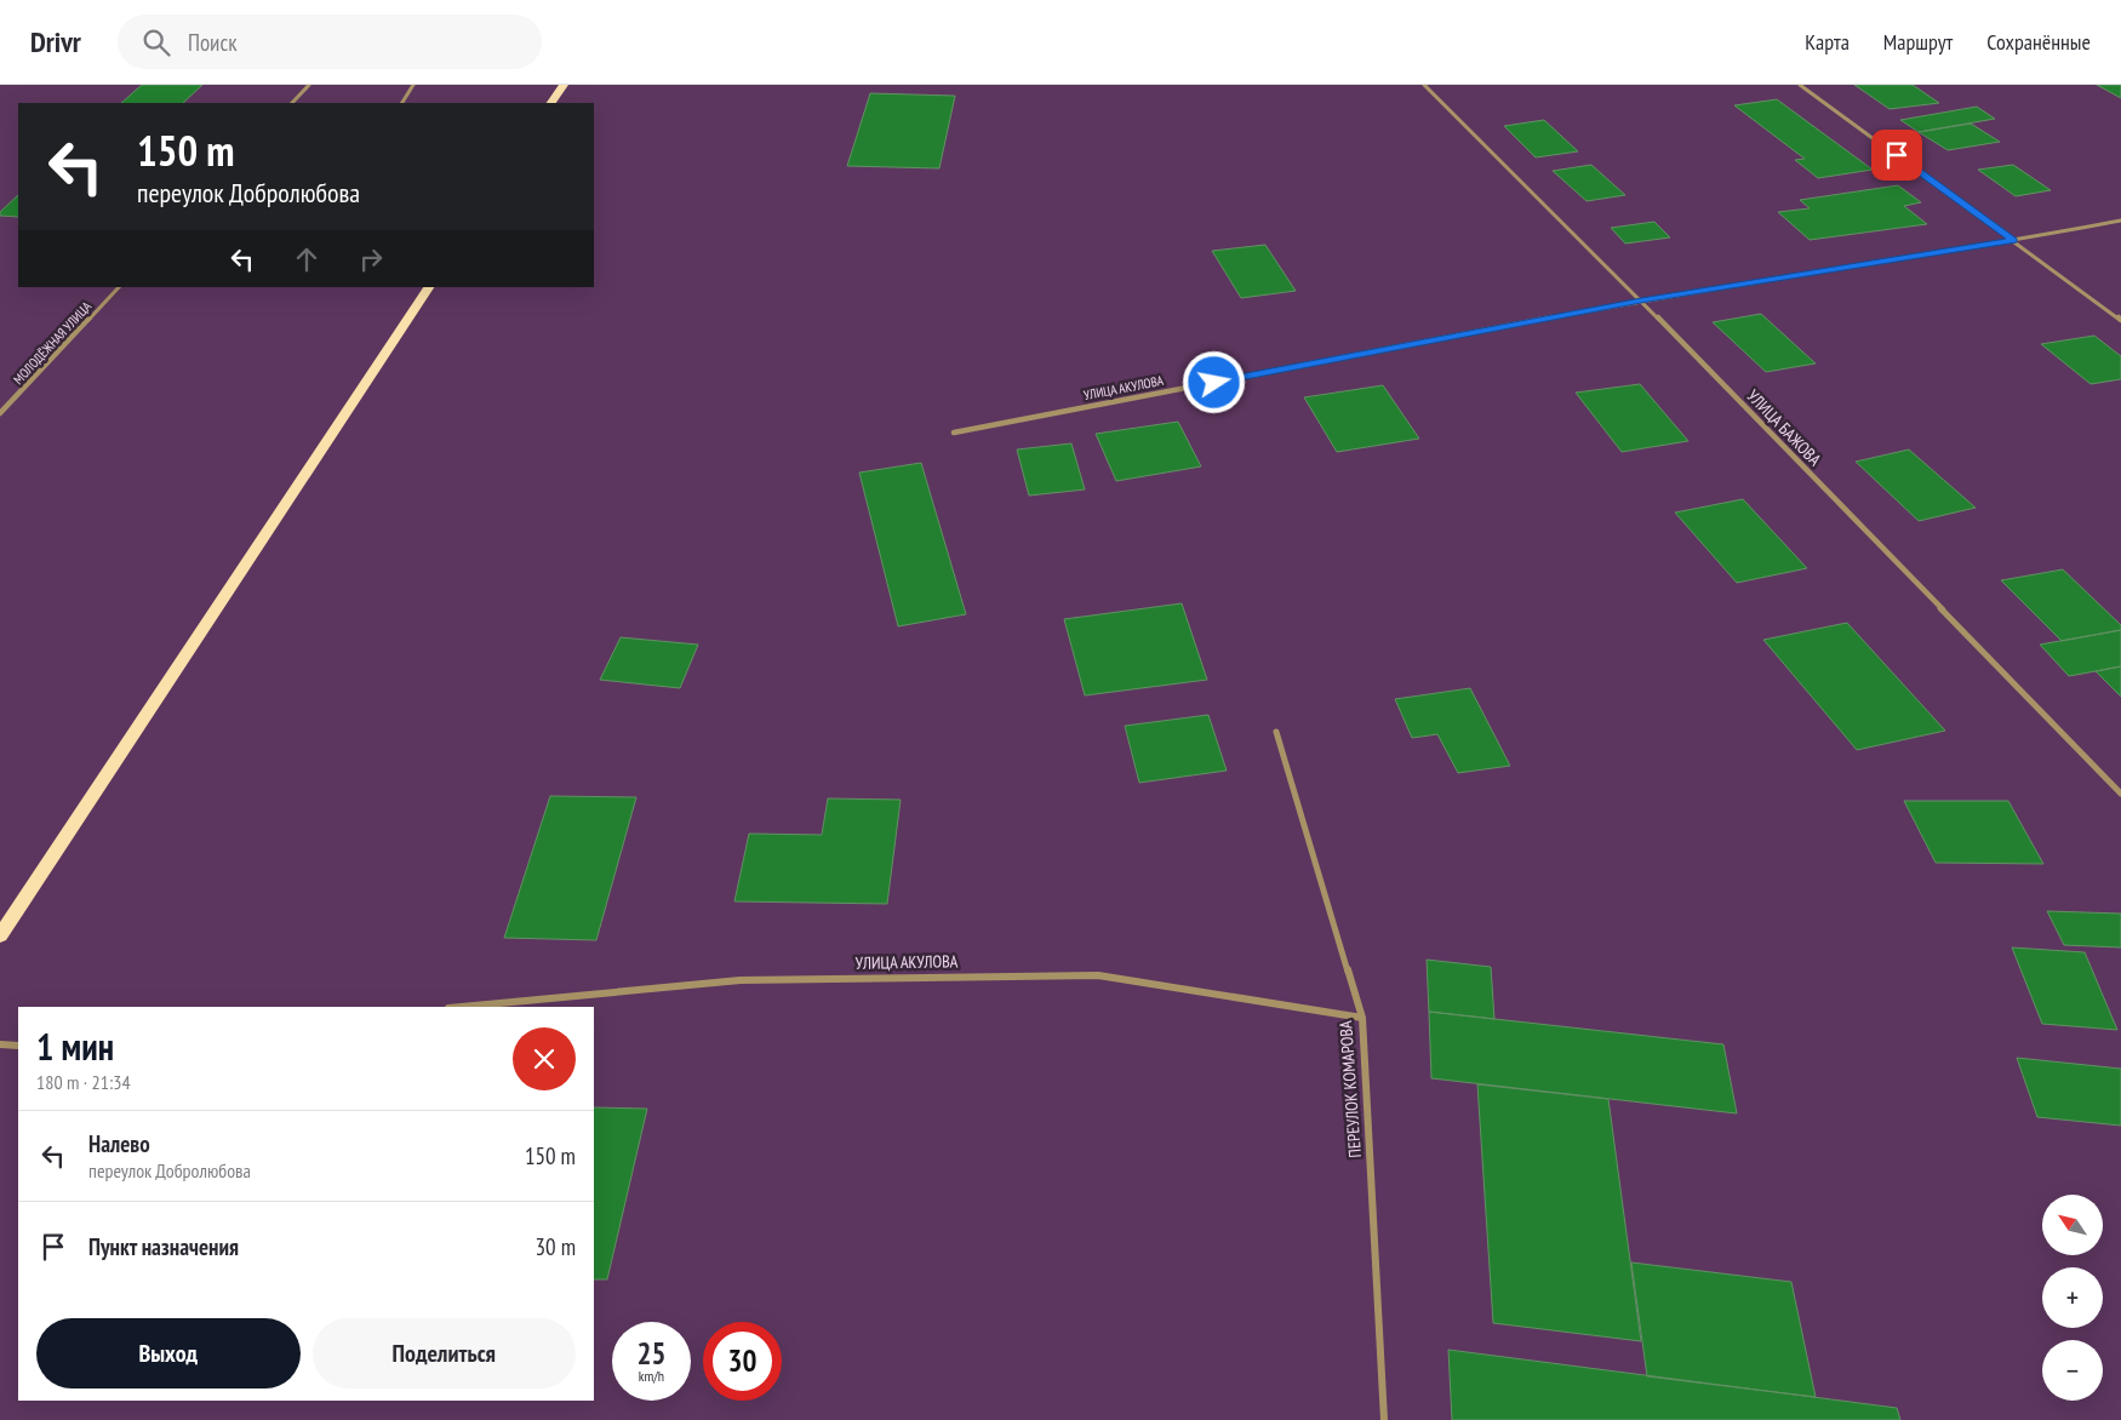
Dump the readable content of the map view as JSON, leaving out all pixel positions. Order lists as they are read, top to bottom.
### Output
{
  "streets": {
    "street": [
      "МОЛОДЁЖНАЯ УЛИЦА",
      "УЛИЦА АКУЛОВА",
      "УЛИЦА БАЖОВА",
      "ПЕРЕУЛОК КОМАРОВА"
    ]
  },
  "crossings": [
    ["УЛИЦА АКУЛОВА", "УЛИЦА БАЖОВА"],
    ["УЛИЦА АКУЛОВА", "ПЕРЕУЛОК КОМАРОВА"]
  ],
  "north": "top left",
  "page": {
    "header": "Drivr",
    "search": "Поиск",
    "nav": ["Карта", "Маршрут", "Сохранённые"],
    "turn": ["150 m", "переулок Добролюбова"],
    "heading": ["1 мин", "180 m · 21:34"],
    "list": [
      {
        "name": "Налево",
        "note": "переулок Добролюбова",
        "value": "150 m"
      },
      {
        "name": "Пункт назначения",
        "value": "30 m"
      }
    ],
    "map_buttons": ["+", "−"],
    "buttons": ["Выход", "Поделиться"],
    "speed": "25 km/h",
    "limit": "30"
  }
}
